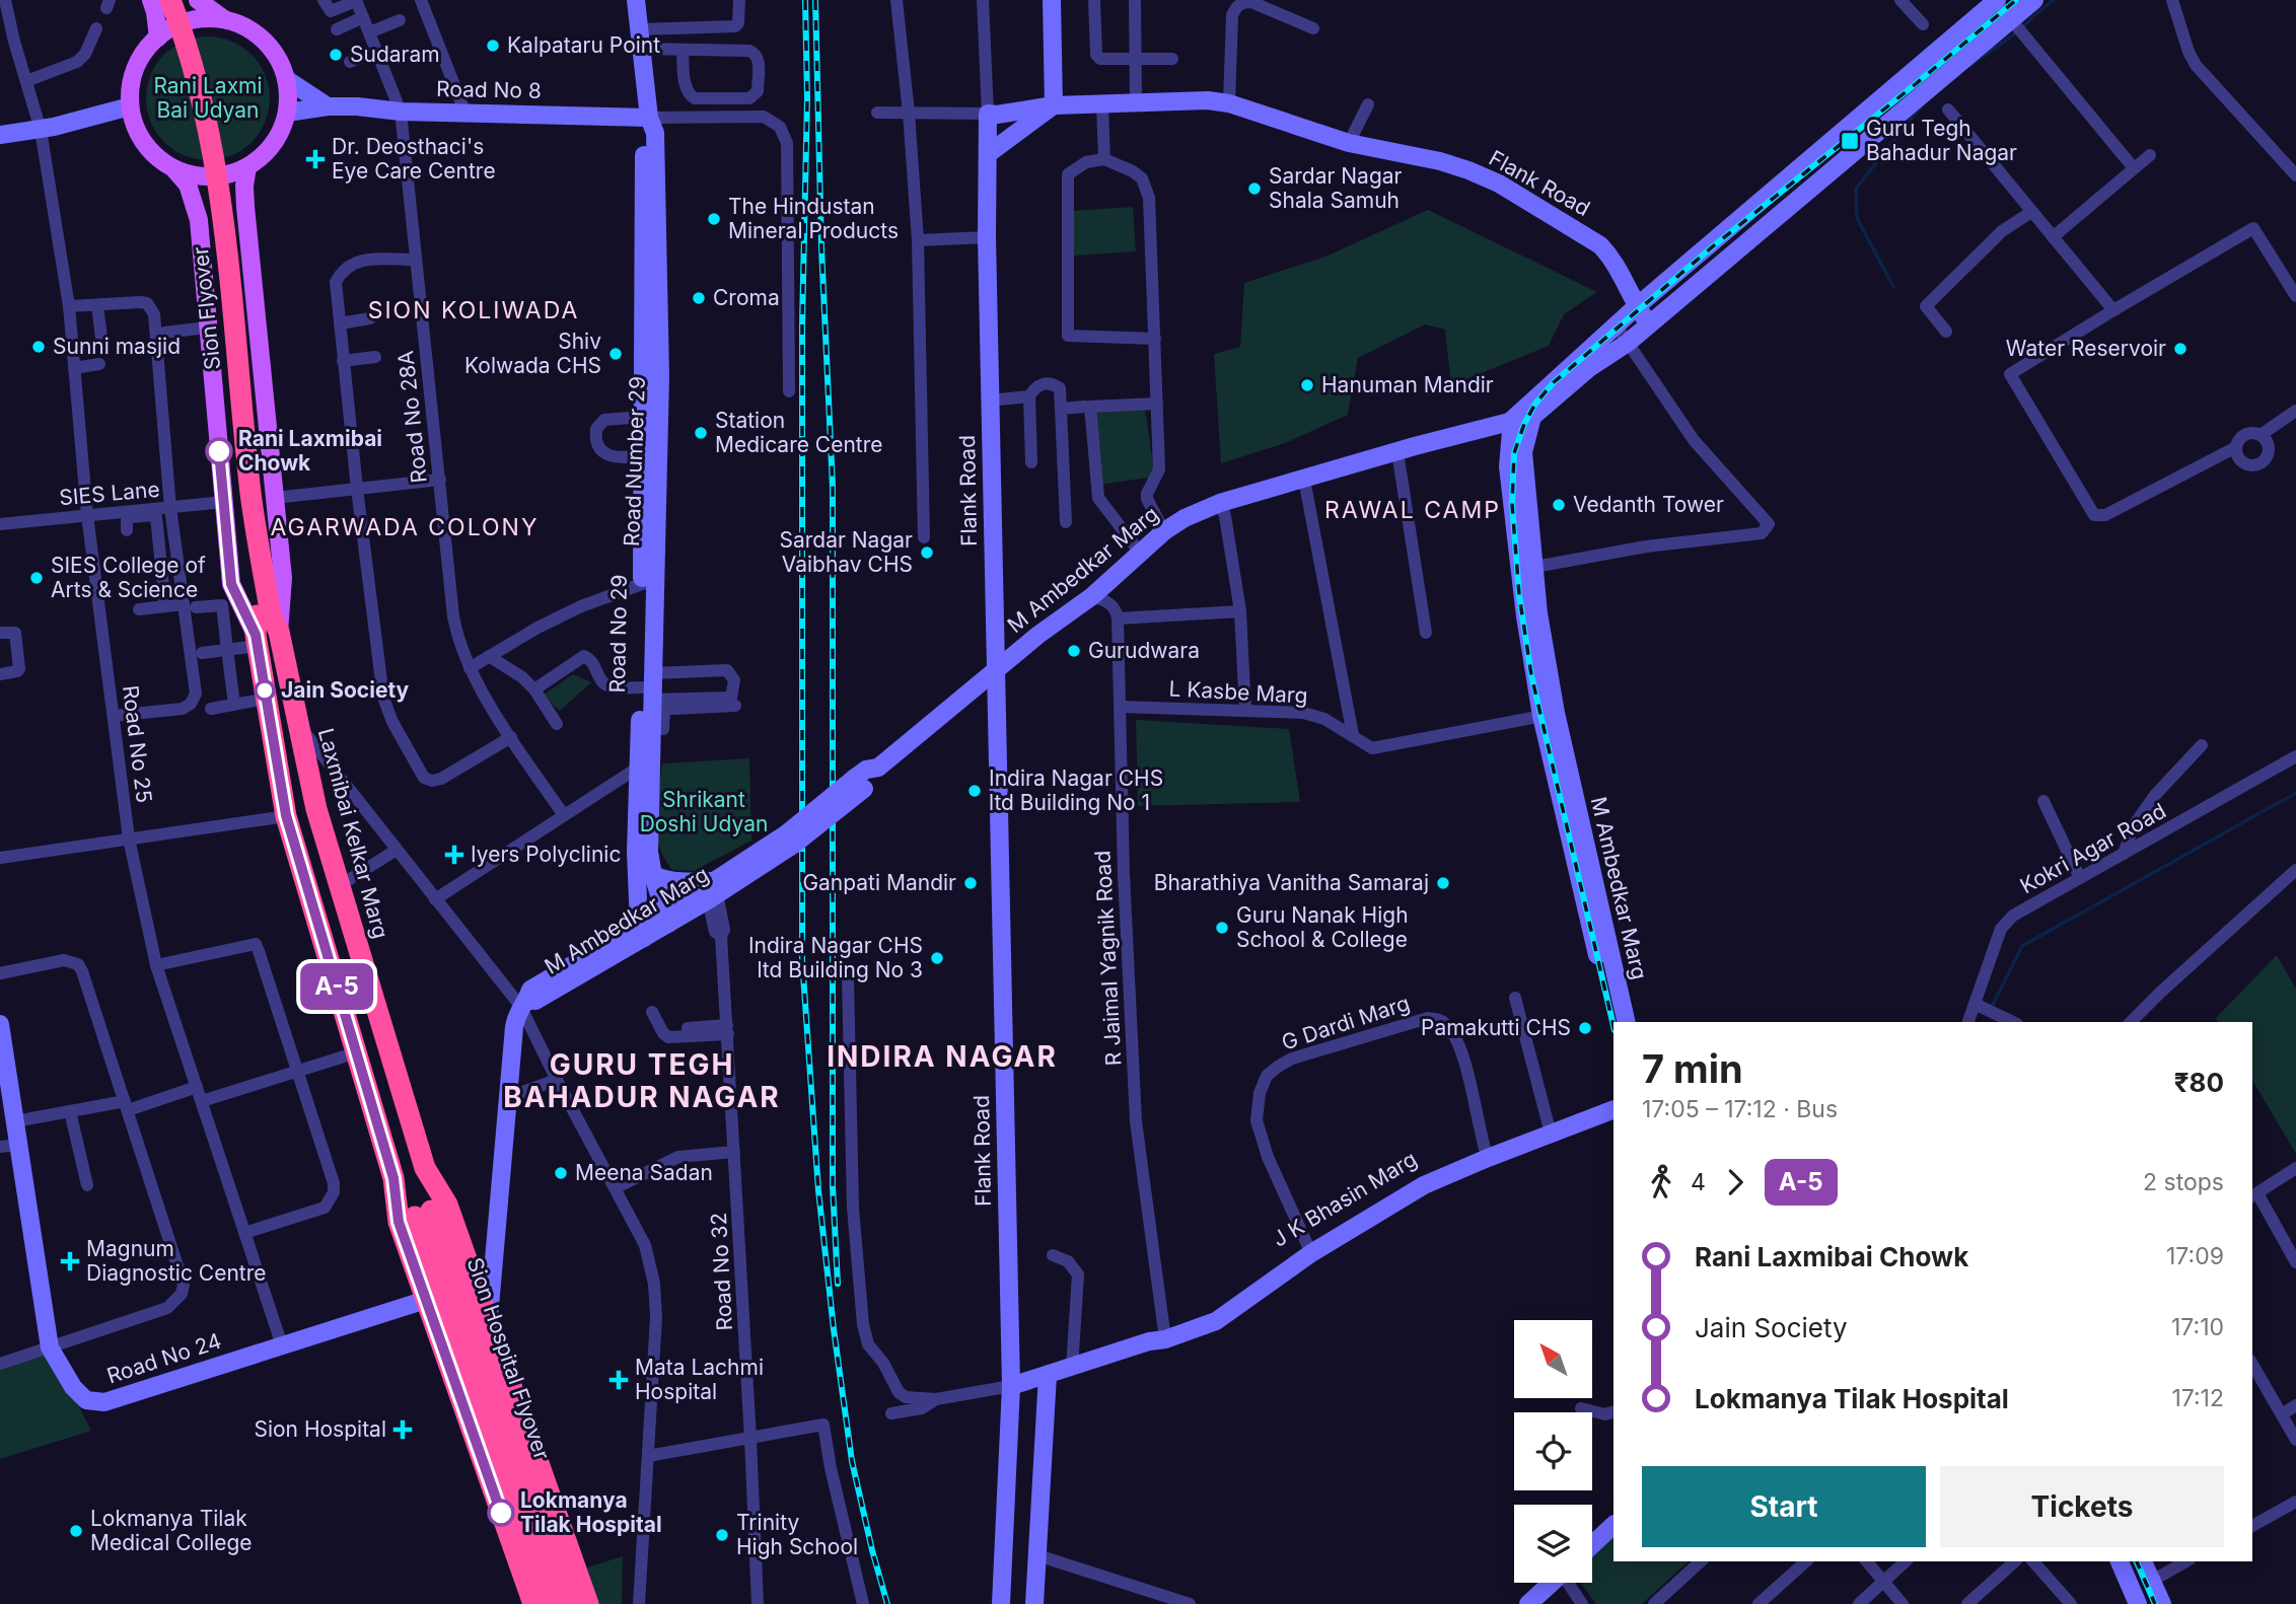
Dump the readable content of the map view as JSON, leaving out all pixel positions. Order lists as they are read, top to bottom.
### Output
{
  "streets": {
    "highway": ["Sion Flyover", "Laxmibai Kelkar Marg", "Sion Hospital Flyover"],
    "main road": [
      "Road No 8",
      "Flank Road",
      "Road Number 29",
      "M Ambedkar Marg",
      "J K Bhasin Marg",
      "Road No 24"
    ],
    "street": [
      "Road No 28A",
      "SIES Lane",
      "L Kasbe Marg",
      "Road No 25",
      "Kokri Agar Road",
      "R Jaimal Yagnik Road",
      "G Dardi Marg",
      "Road No 32"
    ]
  },
  "crossings": [
    ["Road No 8", "Road No 28A"],
    ["Road No 8", "Road Number 29"],
    ["Road No 8", "Laxmibai Kelkar Marg"],
    ["Flank Road", "M Ambedkar Marg"],
    ["Flank Road", "J K Bhasin Marg"],
    ["Sion Flyover", "Laxmibai Kelkar Marg"],
    ["Road Number 29", "M Ambedkar Marg"],
    ["SIES Lane", "Road No 25"],
    ["SIES Lane", "Laxmibai Kelkar Marg"],
    ["M Ambedkar Marg", "L Kasbe Marg"],
    ["M Ambedkar Marg", "Road No 32"],
    ["L Kasbe Marg", "R Jaimal Yagnik Road"],
    ["Road No 25", "Road No 24"],
    ["Laxmibai Kelkar Marg", "Road No 24"],
    ["Laxmibai Kelkar Marg", "Sion Hospital Flyover"],
    ["R Jaimal Yagnik Road", "J K Bhasin Marg"],
    ["G Dardi Marg", "J K Bhasin Marg"]
  ],
  "districts": [
    "SION KOLIWADA",
    "RAWAL CAMP",
    "AGARWADA COLONY",
    "INDIRA NAGAR",
    "GURU TEGH BAHADUR NAGAR"
  ],
  "parks": ["Rani Laxmi Bai Udyan", "Shrikant Doshi Udyan"],
  "places": {
    "other": [
      "Kalpataru Point",
      "Sudaram",
      "Sardar Nagar Shala Samuh",
      "The Hindustan Mineral Products",
      "Croma",
      "Sunni masjid",
      "Water Reservoir",
      "Shiv Kolwada CHS",
      "Hanuman Mandir",
      "Station Medicare Centre",
      "Rani Laxmibai Chowk",
      "Vedanth Tower",
      "Sardar Nagar Vaibhav CHS",
      "SIES College of Arts & Science",
      "Gurudwara",
      "Jain Society",
      "Indira Nagar CHS ltd Building No 1",
      "Ganpati Mandir",
      "Bharathiya Vanitha Samaraj",
      "Guru Nanak High School & College",
      "Indira Nagar CHS ltd Building No 3",
      "Pamakutti CHS",
      "Meena Sadan",
      "Lokmanya Tilak Hospital",
      "Lokmanya Tilak Medical College",
      "Trinity High School"
    ],
    "transit": ["Guru Tegh Bahadur Nagar"],
    "health": [
      "Dr. Deosthaci's Eye Care Centre",
      "Iyers Polyclinic",
      "Magnum Diagnostic Centre",
      "Mata Lachmi Hospital",
      "Sion Hospital"
    ]
  },
  "lines": ["bus line A-5"],
  "north": "top left",
  "page": {
    "on_map": "A-5",
    "heading": ["7 min", "17:05 – 17:12 · Bus", "₹80"],
    "legs": ["4", "A-5", "2 stops"],
    "list": [
      {
        "name": "Rani Laxmibai Chowk",
        "value": "17:09"
      },
      {
        "name": "Jain Society",
        "value": "17:10"
      },
      {
        "name": "Lokmanya Tilak Hospital",
        "value": "17:12"
      }
    ],
    "buttons": ["Start", "Tickets"]
  }
}
